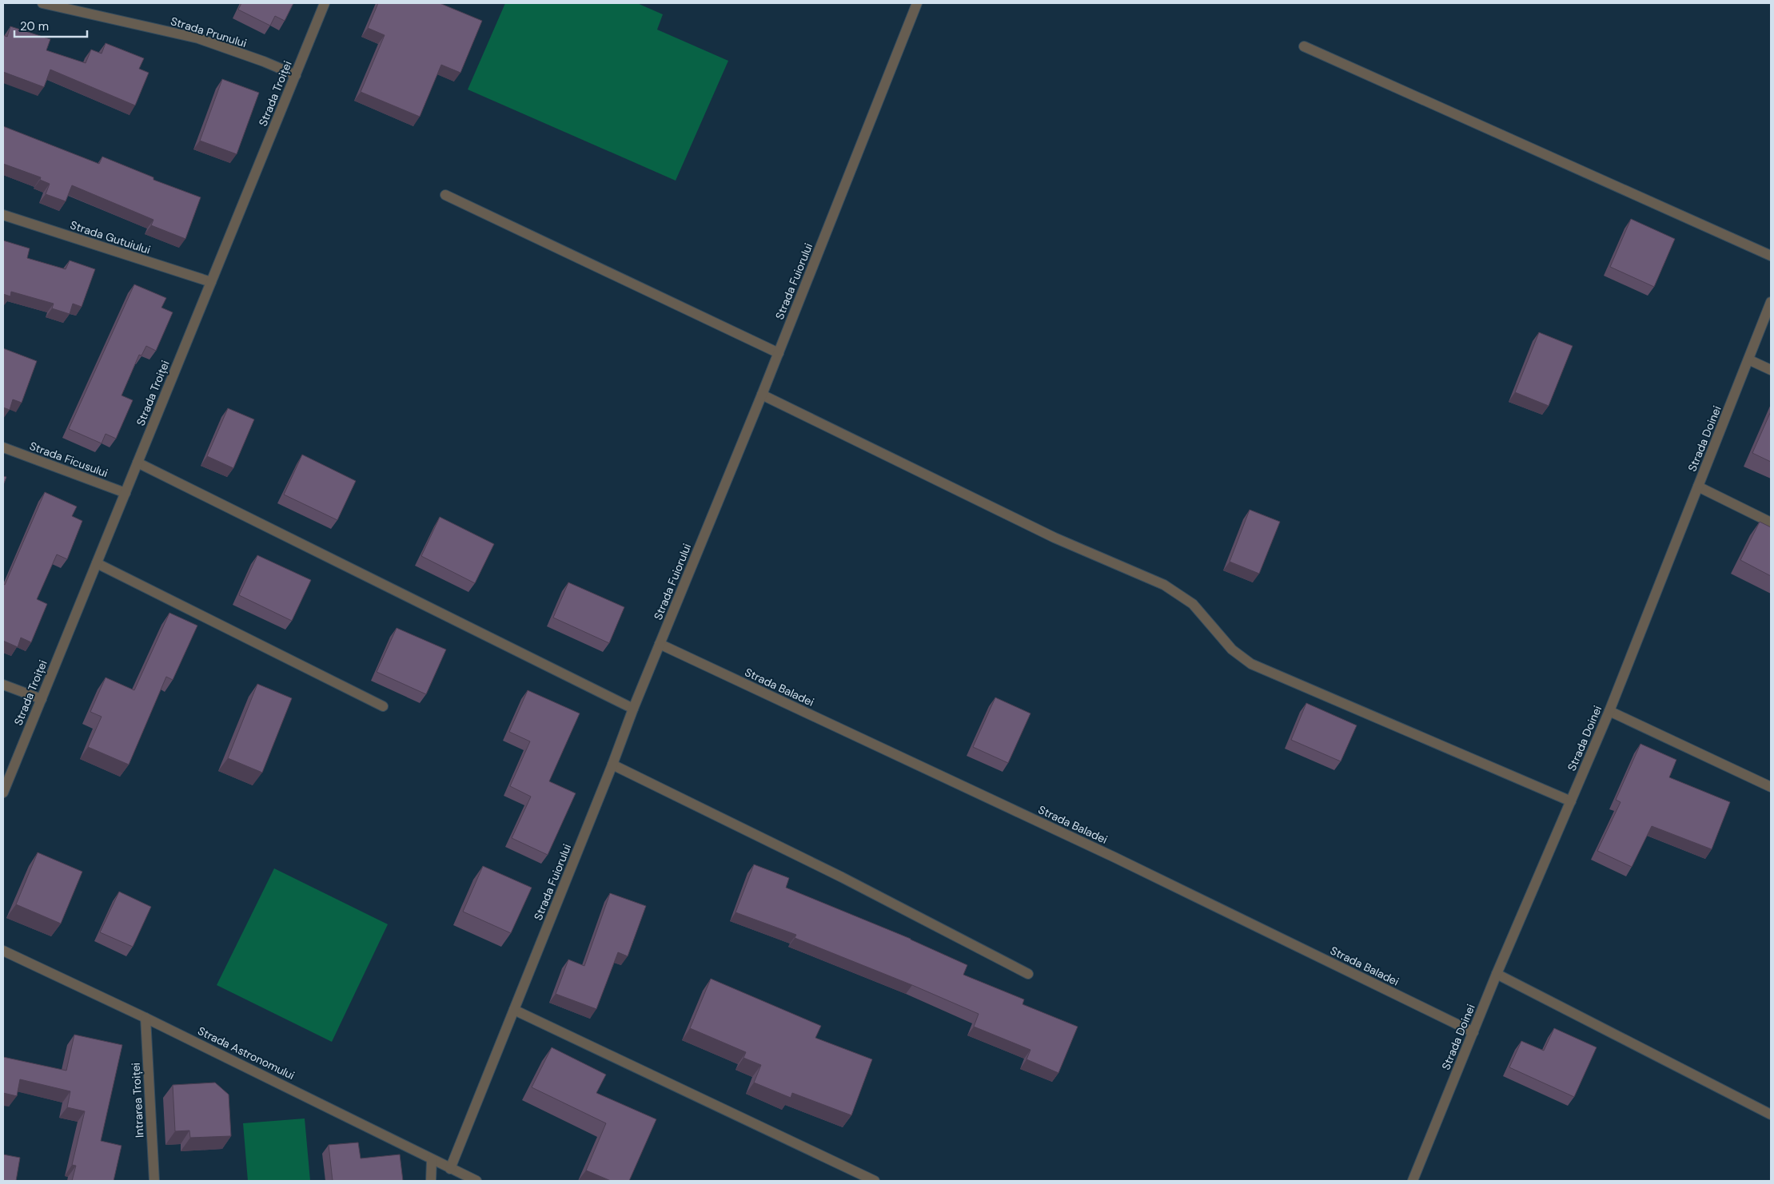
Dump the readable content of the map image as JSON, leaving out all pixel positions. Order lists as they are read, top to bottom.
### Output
{
  "streets": {
    "street": [
      "Strada Prunului",
      "Strada Troiței",
      "Strada Gutuiului",
      "Strada Fuiorului",
      "Strada Doinei",
      "Strada Ficusului",
      "Strada Baladei",
      "Strada Astronomului",
      "Intrarea Troiței"
    ]
  },
  "crossings": [
    ["Strada Prunului", "Strada Troiței"],
    ["Strada Troiței", "Strada Gutuiului"],
    ["Strada Troiței", "Strada Ficusului"],
    ["Strada Fuiorului", "Strada Baladei"],
    ["Strada Fuiorului", "Strada Astronomului"],
    ["Strada Doinei", "Strada Baladei"],
    ["Strada Astronomului", "Intrarea Troiței"]
  ],
  "scale_bar": "20 m"
}
